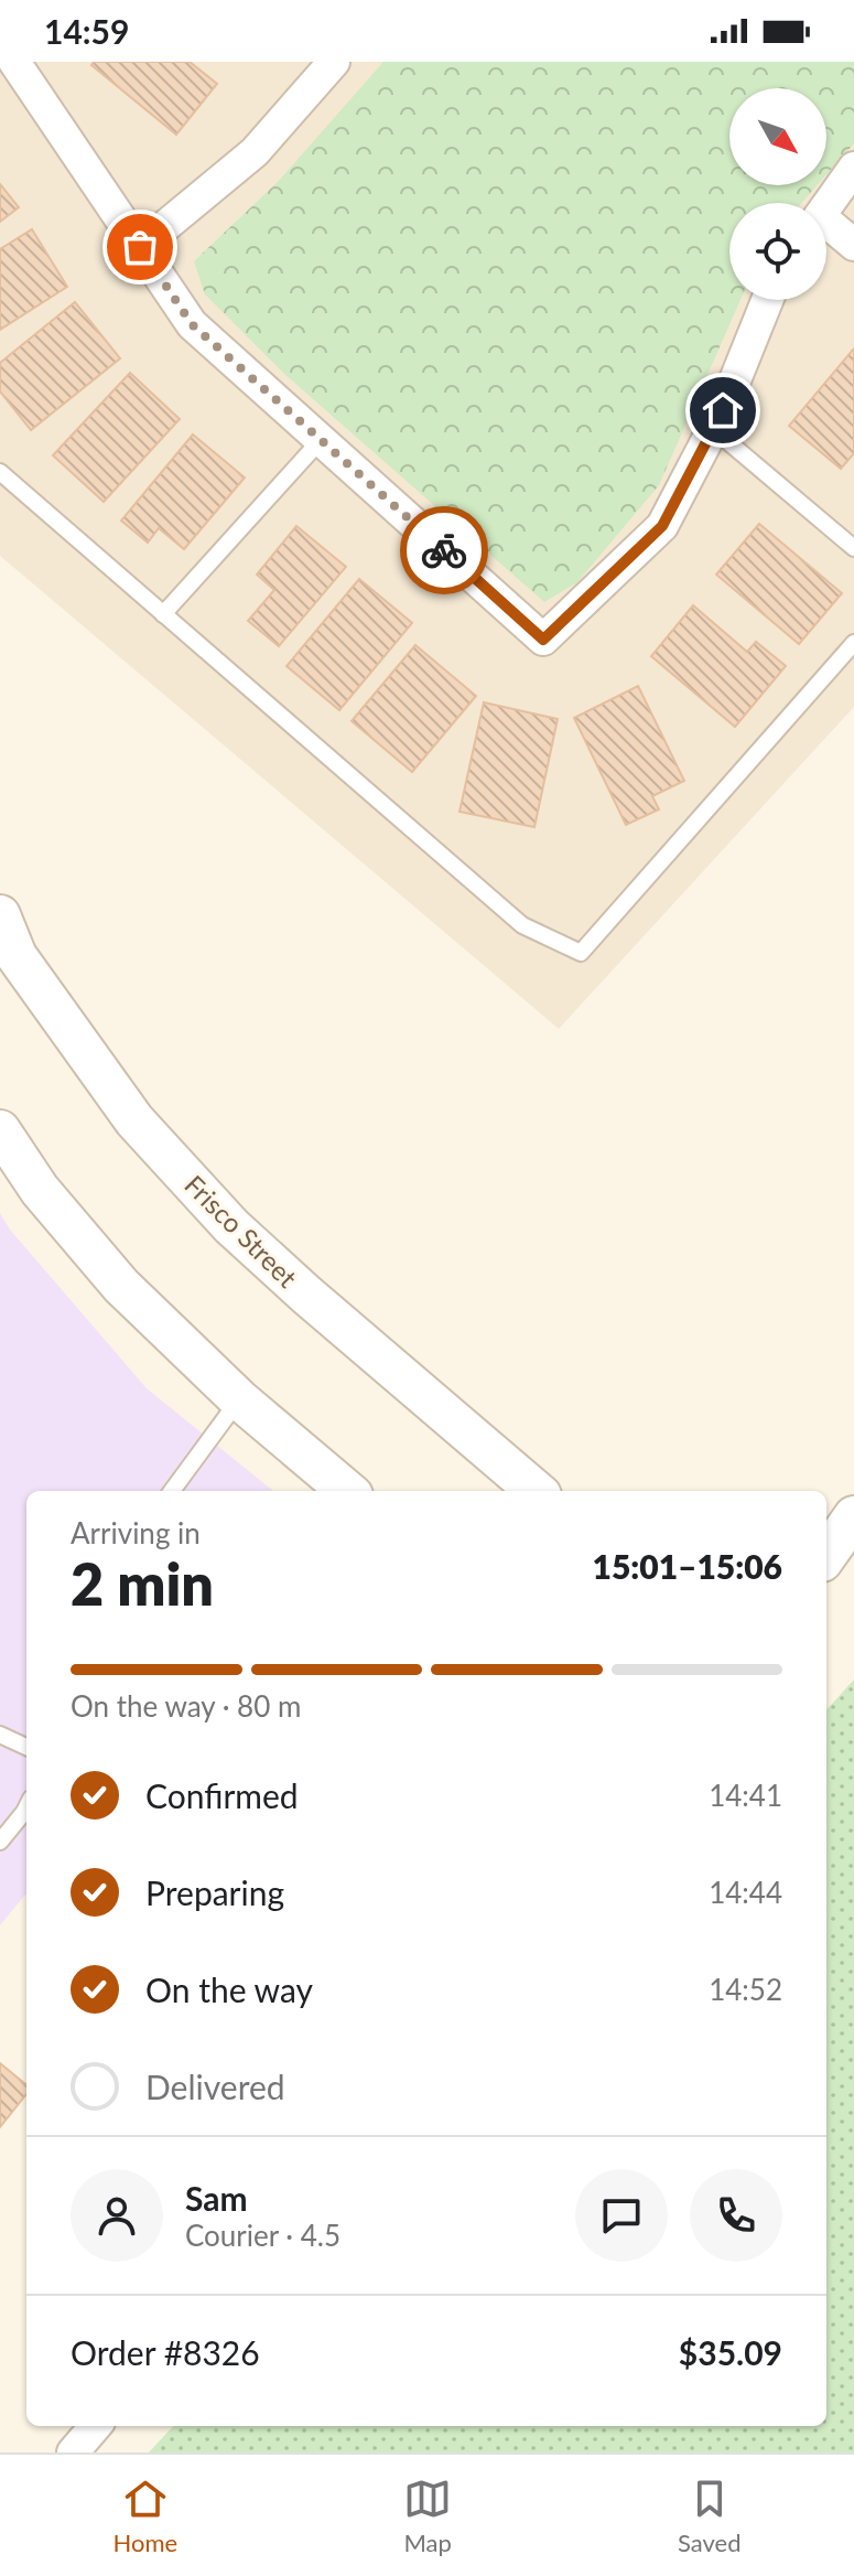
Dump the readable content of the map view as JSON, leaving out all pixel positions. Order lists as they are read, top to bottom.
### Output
{
  "streets": {
    "street": ["Frisco Street"]
  },
  "north": "bottom right",
  "page": {
    "status": "14:59",
    "heading": ["2 min", "Arriving in", "15:01–15:06"],
    "panel": [
      "Sam",
      "Courier · 4.5",
      "Order #8326",
      "$35.09"
    ],
    "bar": "On the way · 80 m",
    "list": [
      ["Confirmed", "14:41"],
      ["Preparing", "14:44"],
      ["On the way", "14:52"],
      "Delivered"
    ],
    "tabs": ["Home", "Map", "Saved"]
  }
}
